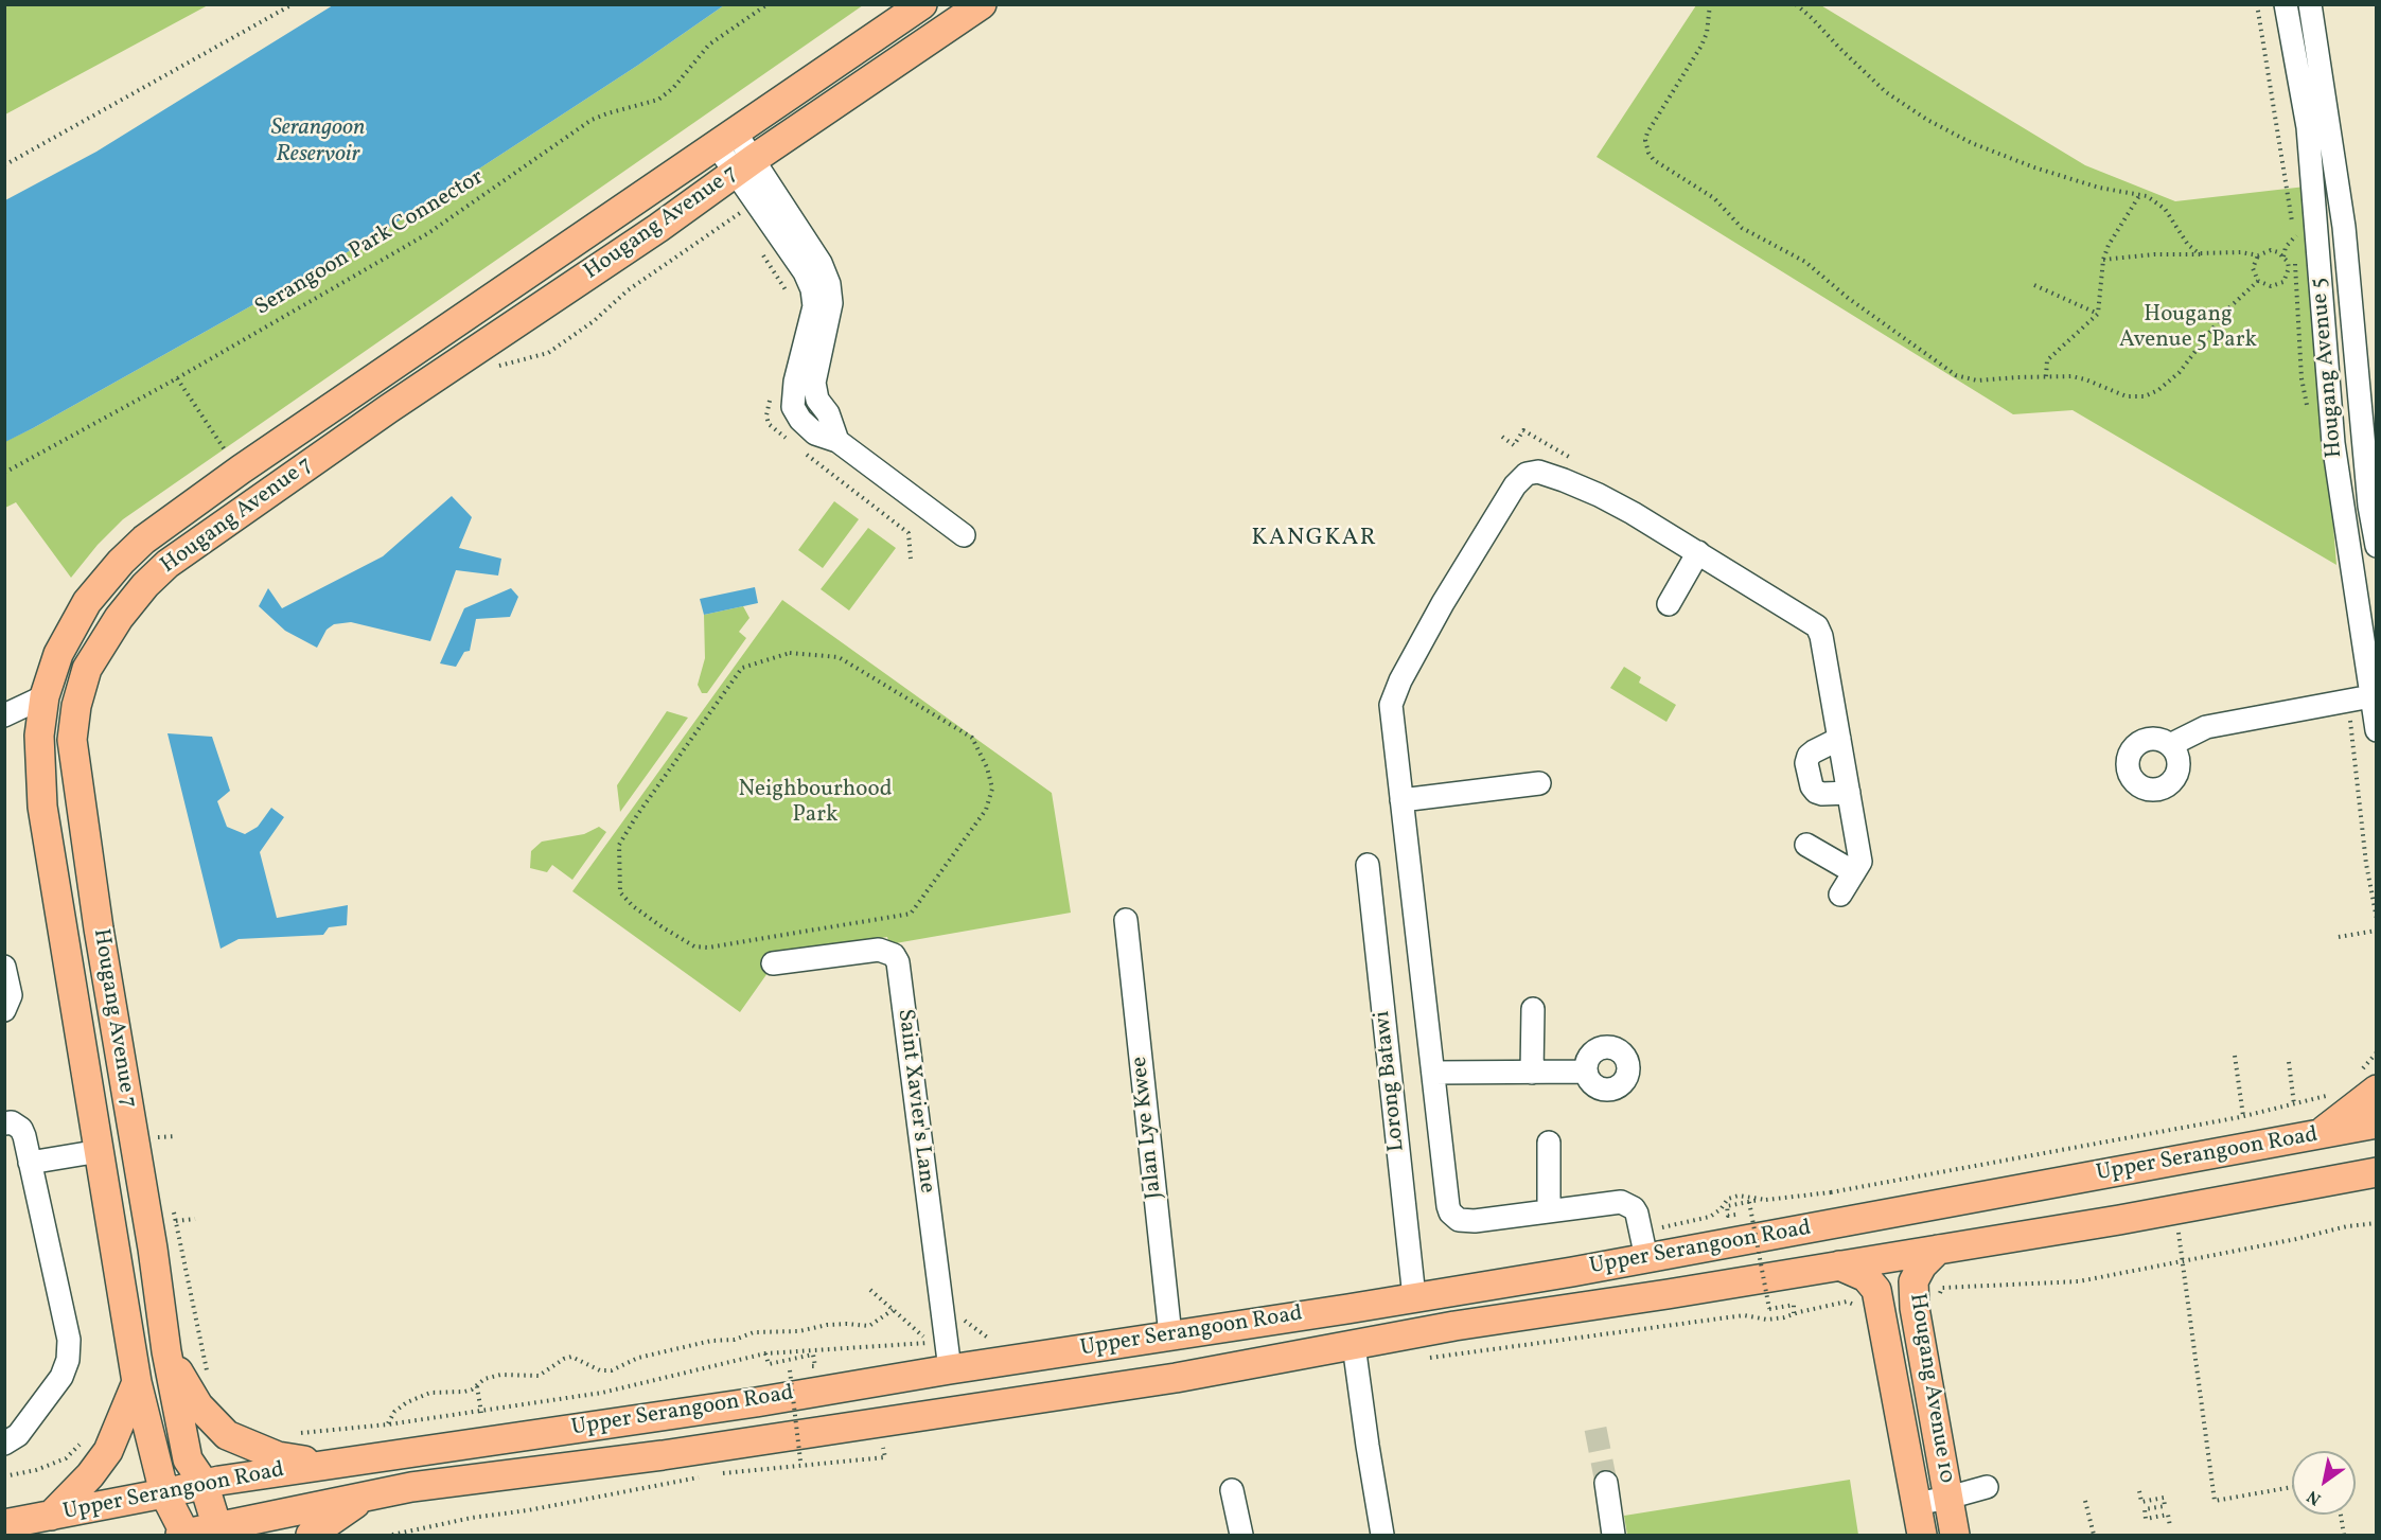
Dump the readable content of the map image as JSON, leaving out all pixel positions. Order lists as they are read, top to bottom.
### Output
{
  "streets": {
    "main road": ["Hougang Avenue 7", "Upper Serangoon Road", "Hougang Avenue 10"],
    "street": [
      "Hougang Avenue 5",
      "Lorong Batawi",
      "Saint Xavier's Lane",
      "Jalan Lye Kwee"
    ],
    "path": ["Serangoon Park Connector"]
  },
  "crossings": [
    ["Hougang Avenue 7", "Upper Serangoon Road"],
    ["Lorong Batawi", "Upper Serangoon Road"],
    ["Saint Xavier's Lane", "Upper Serangoon Road"],
    ["Jalan Lye Kwee", "Upper Serangoon Road"],
    ["Upper Serangoon Road", "Hougang Avenue 10"]
  ],
  "districts": ["KANGKAR"],
  "water": ["Serangoon Reservoir"],
  "parks": ["Hougang Avenue 5 Park", "Neighbourhood Park"],
  "north": "bottom left"
}
